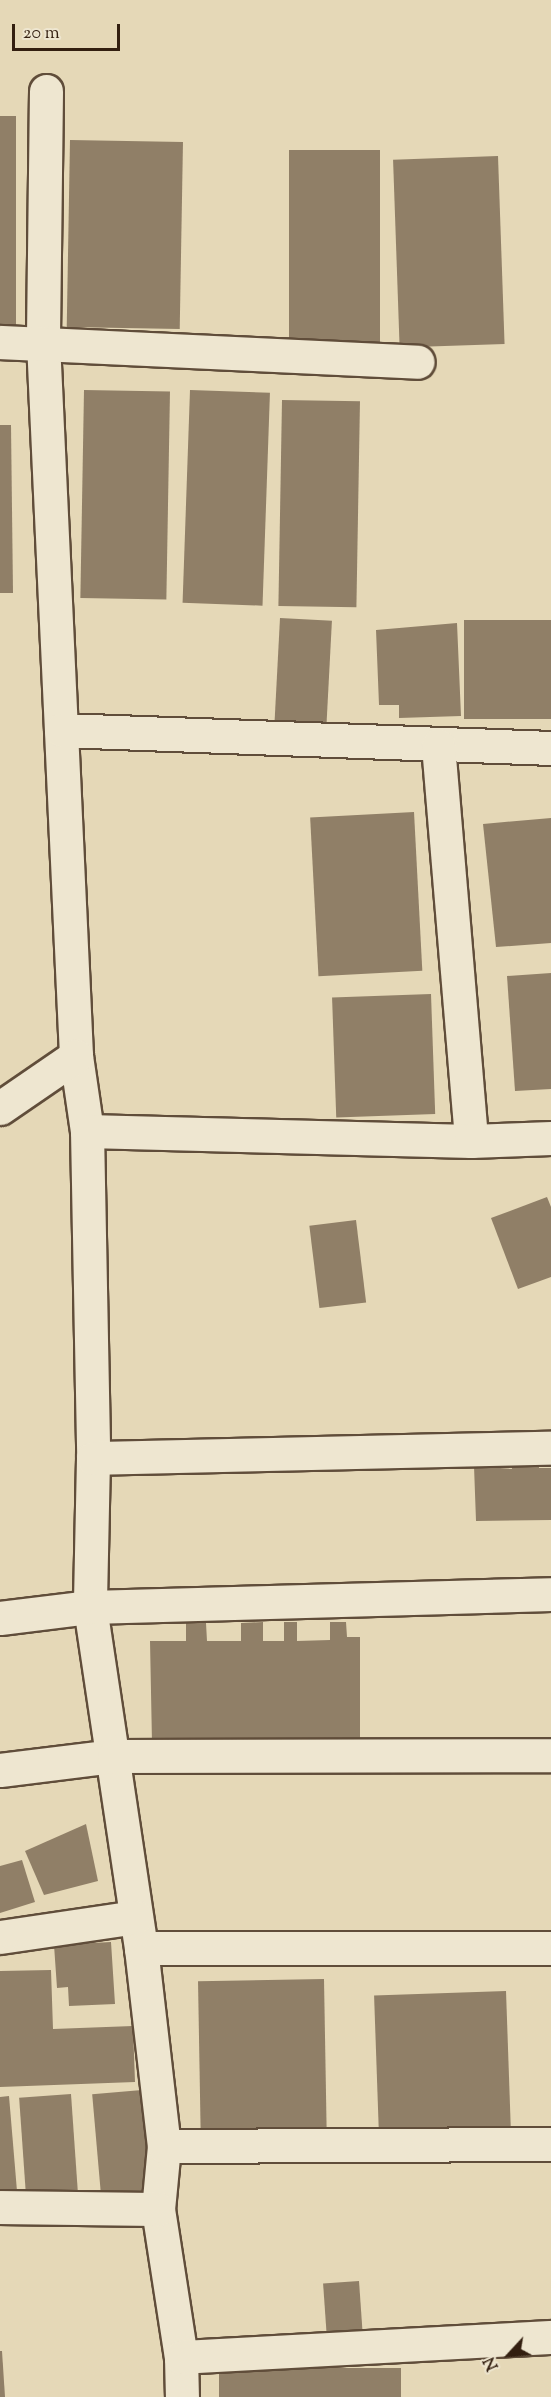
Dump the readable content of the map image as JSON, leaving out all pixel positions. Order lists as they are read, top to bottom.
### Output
{
  "scale_bar": "20 m",
  "north": "bottom left"
}
